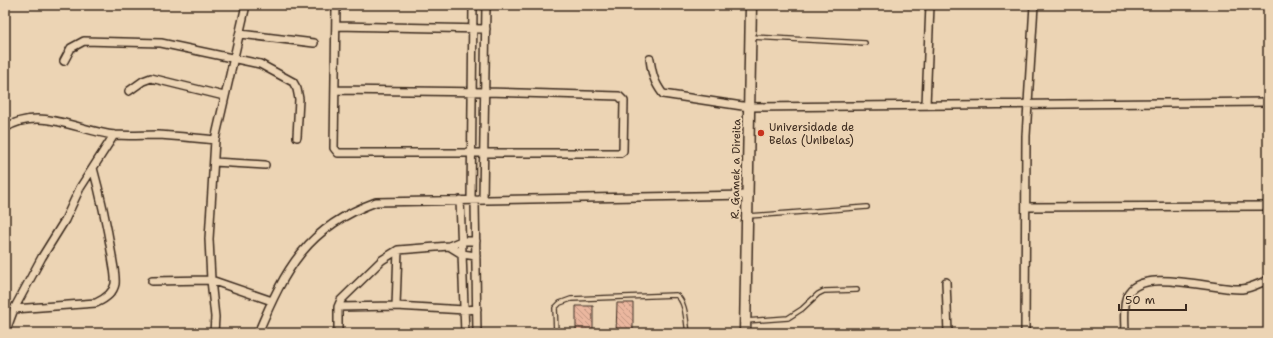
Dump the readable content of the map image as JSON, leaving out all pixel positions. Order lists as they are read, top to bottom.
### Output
{
  "streets": {
    "main road": ["R. Gamek a Direita"]
  },
  "places": ["Universidade de Belas (Unibelas)"],
  "scale_bar": "50 m"
}
